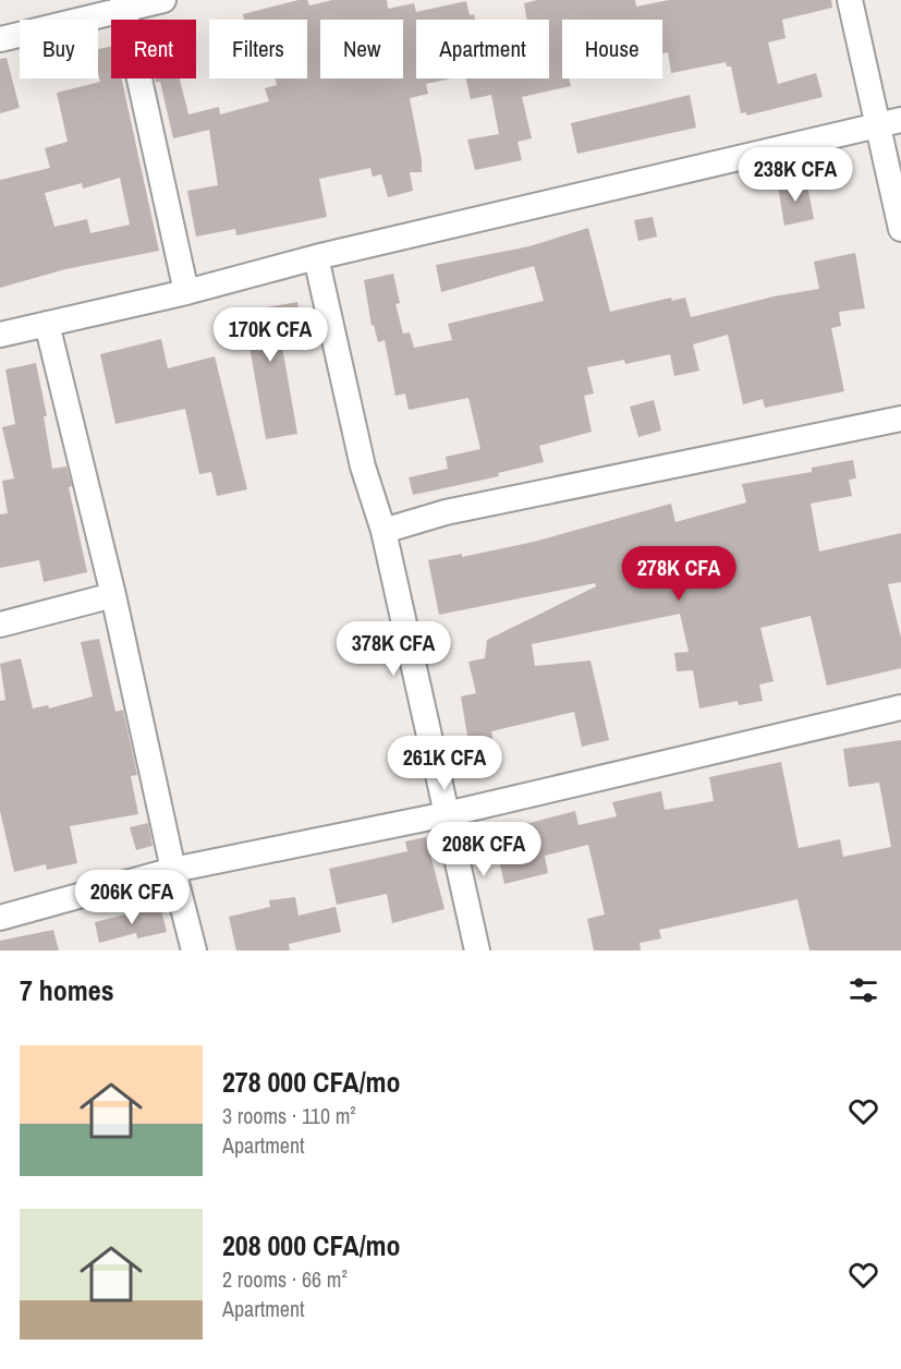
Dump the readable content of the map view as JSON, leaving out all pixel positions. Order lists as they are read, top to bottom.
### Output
{
  "page": {
    "chip": [
      "Buy",
      "Rent",
      "Filters",
      "New",
      "Apartment",
      "House"
    ],
    "price": [
      "238K CFA",
      "170K CFA",
      "278K CFA",
      "378K CFA",
      "261K CFA",
      "208K CFA",
      "206K CFA"
    ],
    "heading": "7 homes",
    "list": [
      {
        "name": "278 000 CFA/mo",
        "note": "3 rooms · 110 m² · Apartment"
      },
      {
        "name": "208 000 CFA/mo",
        "note": "2 rooms · 66 m² · Apartment"
      }
    ]
  }
}
